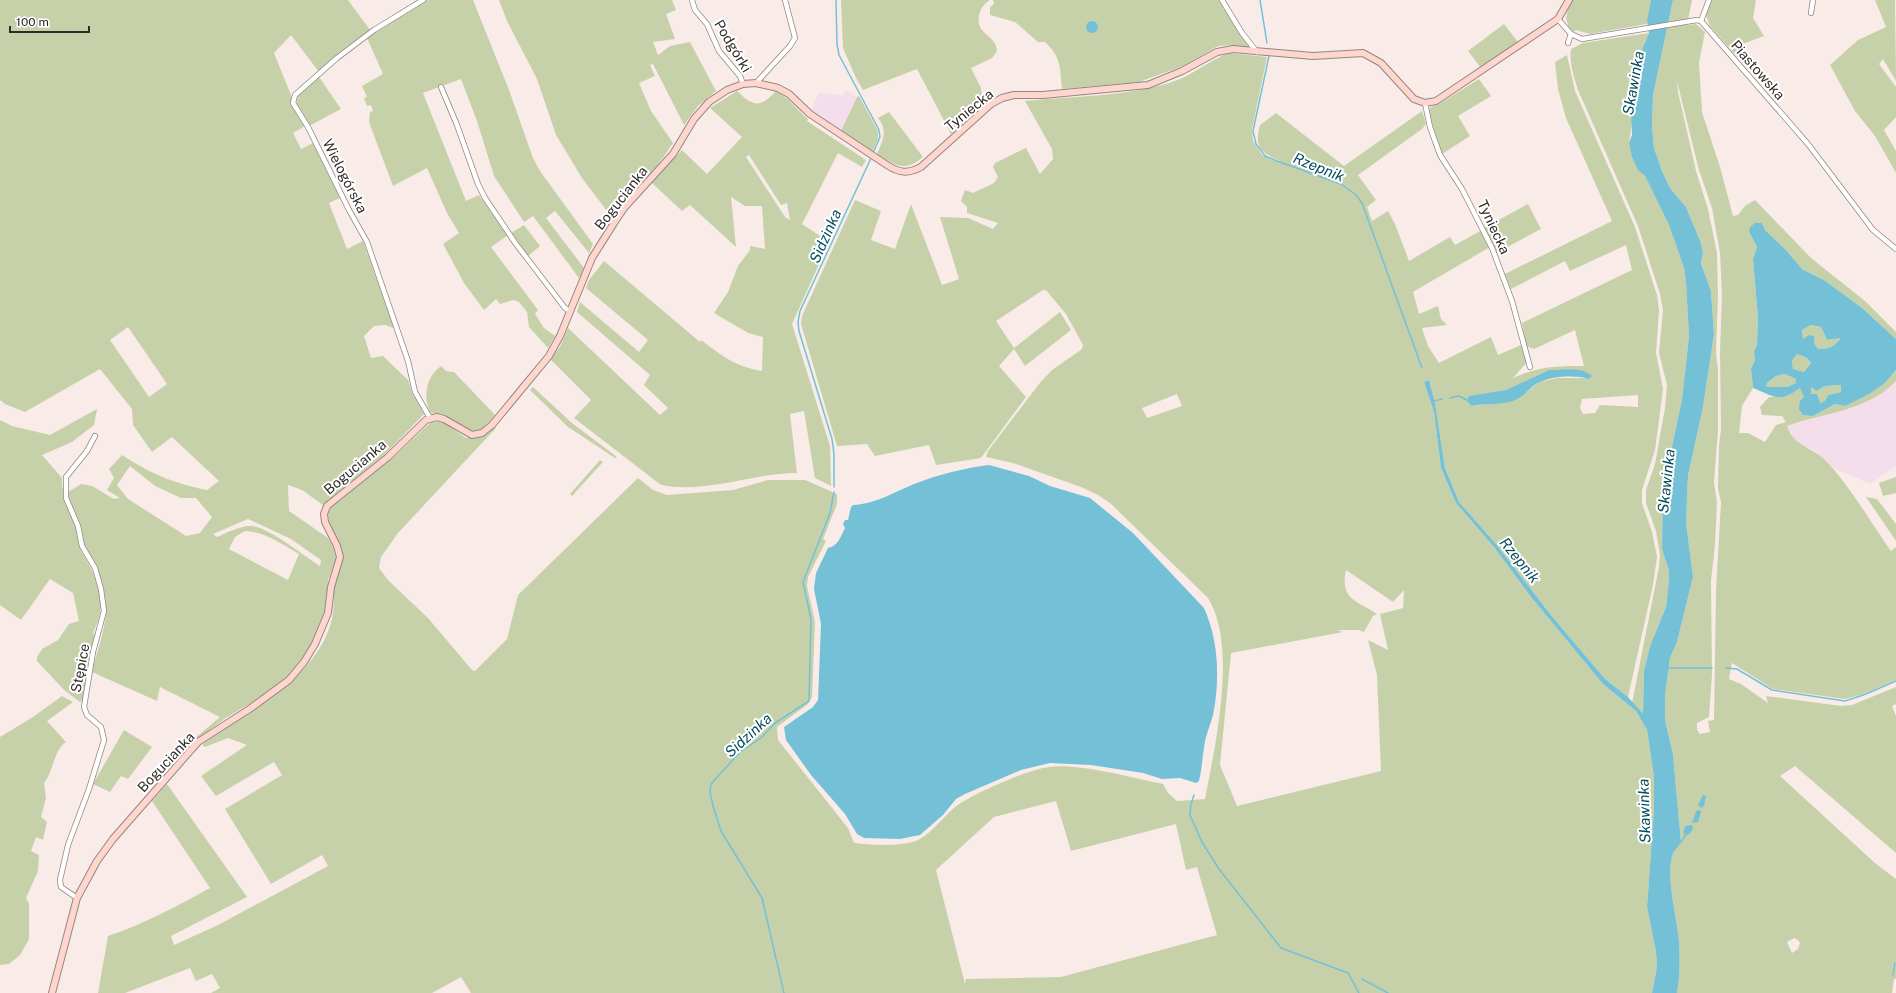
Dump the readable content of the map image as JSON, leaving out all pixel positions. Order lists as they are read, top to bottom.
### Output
{
  "streets": {
    "street": [
      "Podgórki",
      "Piastowska",
      "Tyniecka",
      "Wielogórska",
      "Bogucianka",
      "Stępice"
    ]
  },
  "crossings": [
    ["Podgórki", "Tyniecka"],
    ["Tyniecka", "Bogucianka"],
    ["Wielogórska", "Bogucianka"],
    ["Bogucianka", "Stępice"]
  ],
  "water": ["Skawinka", "Rzepnik", "Sidzinka"],
  "scale_bar": "100 m"
}
